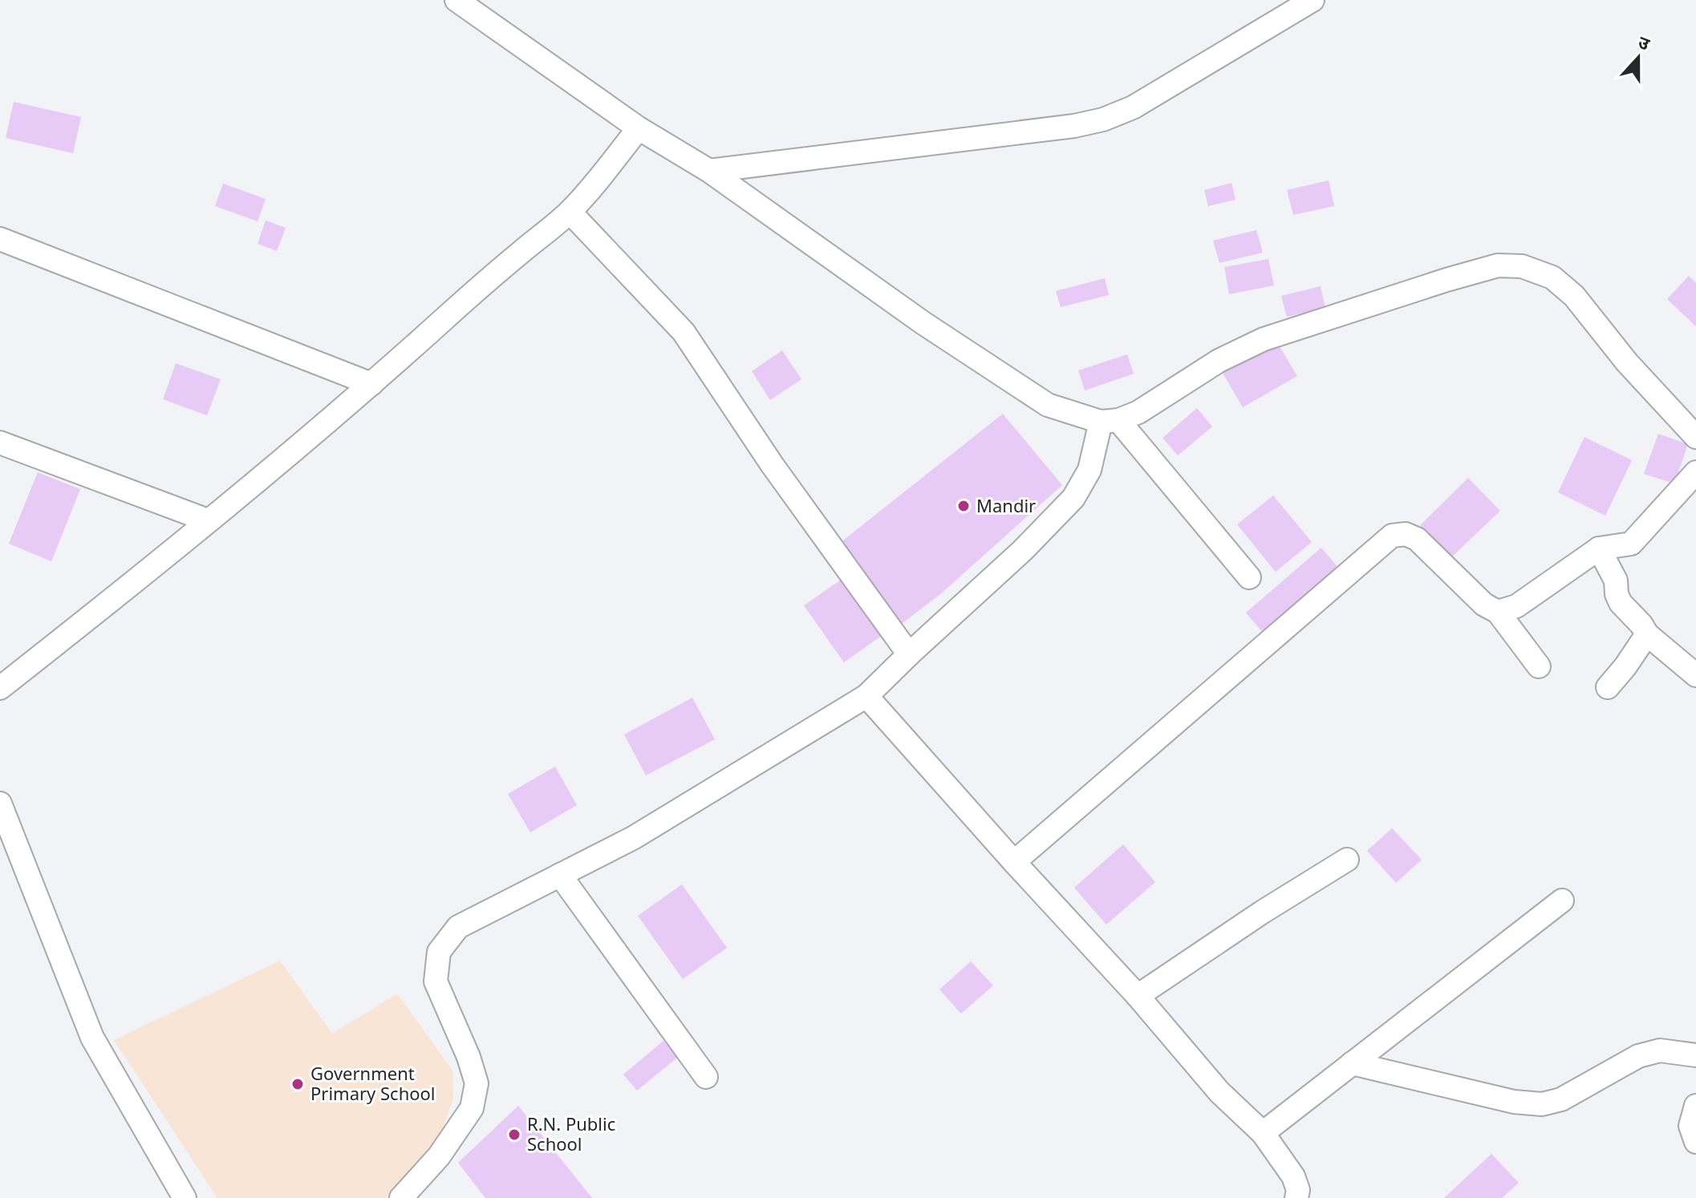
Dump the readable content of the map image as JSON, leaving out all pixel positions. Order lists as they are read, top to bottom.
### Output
{
  "places": ["Mandir", "Government Primary School", "R.N. Public School"],
  "north": "top"
}
